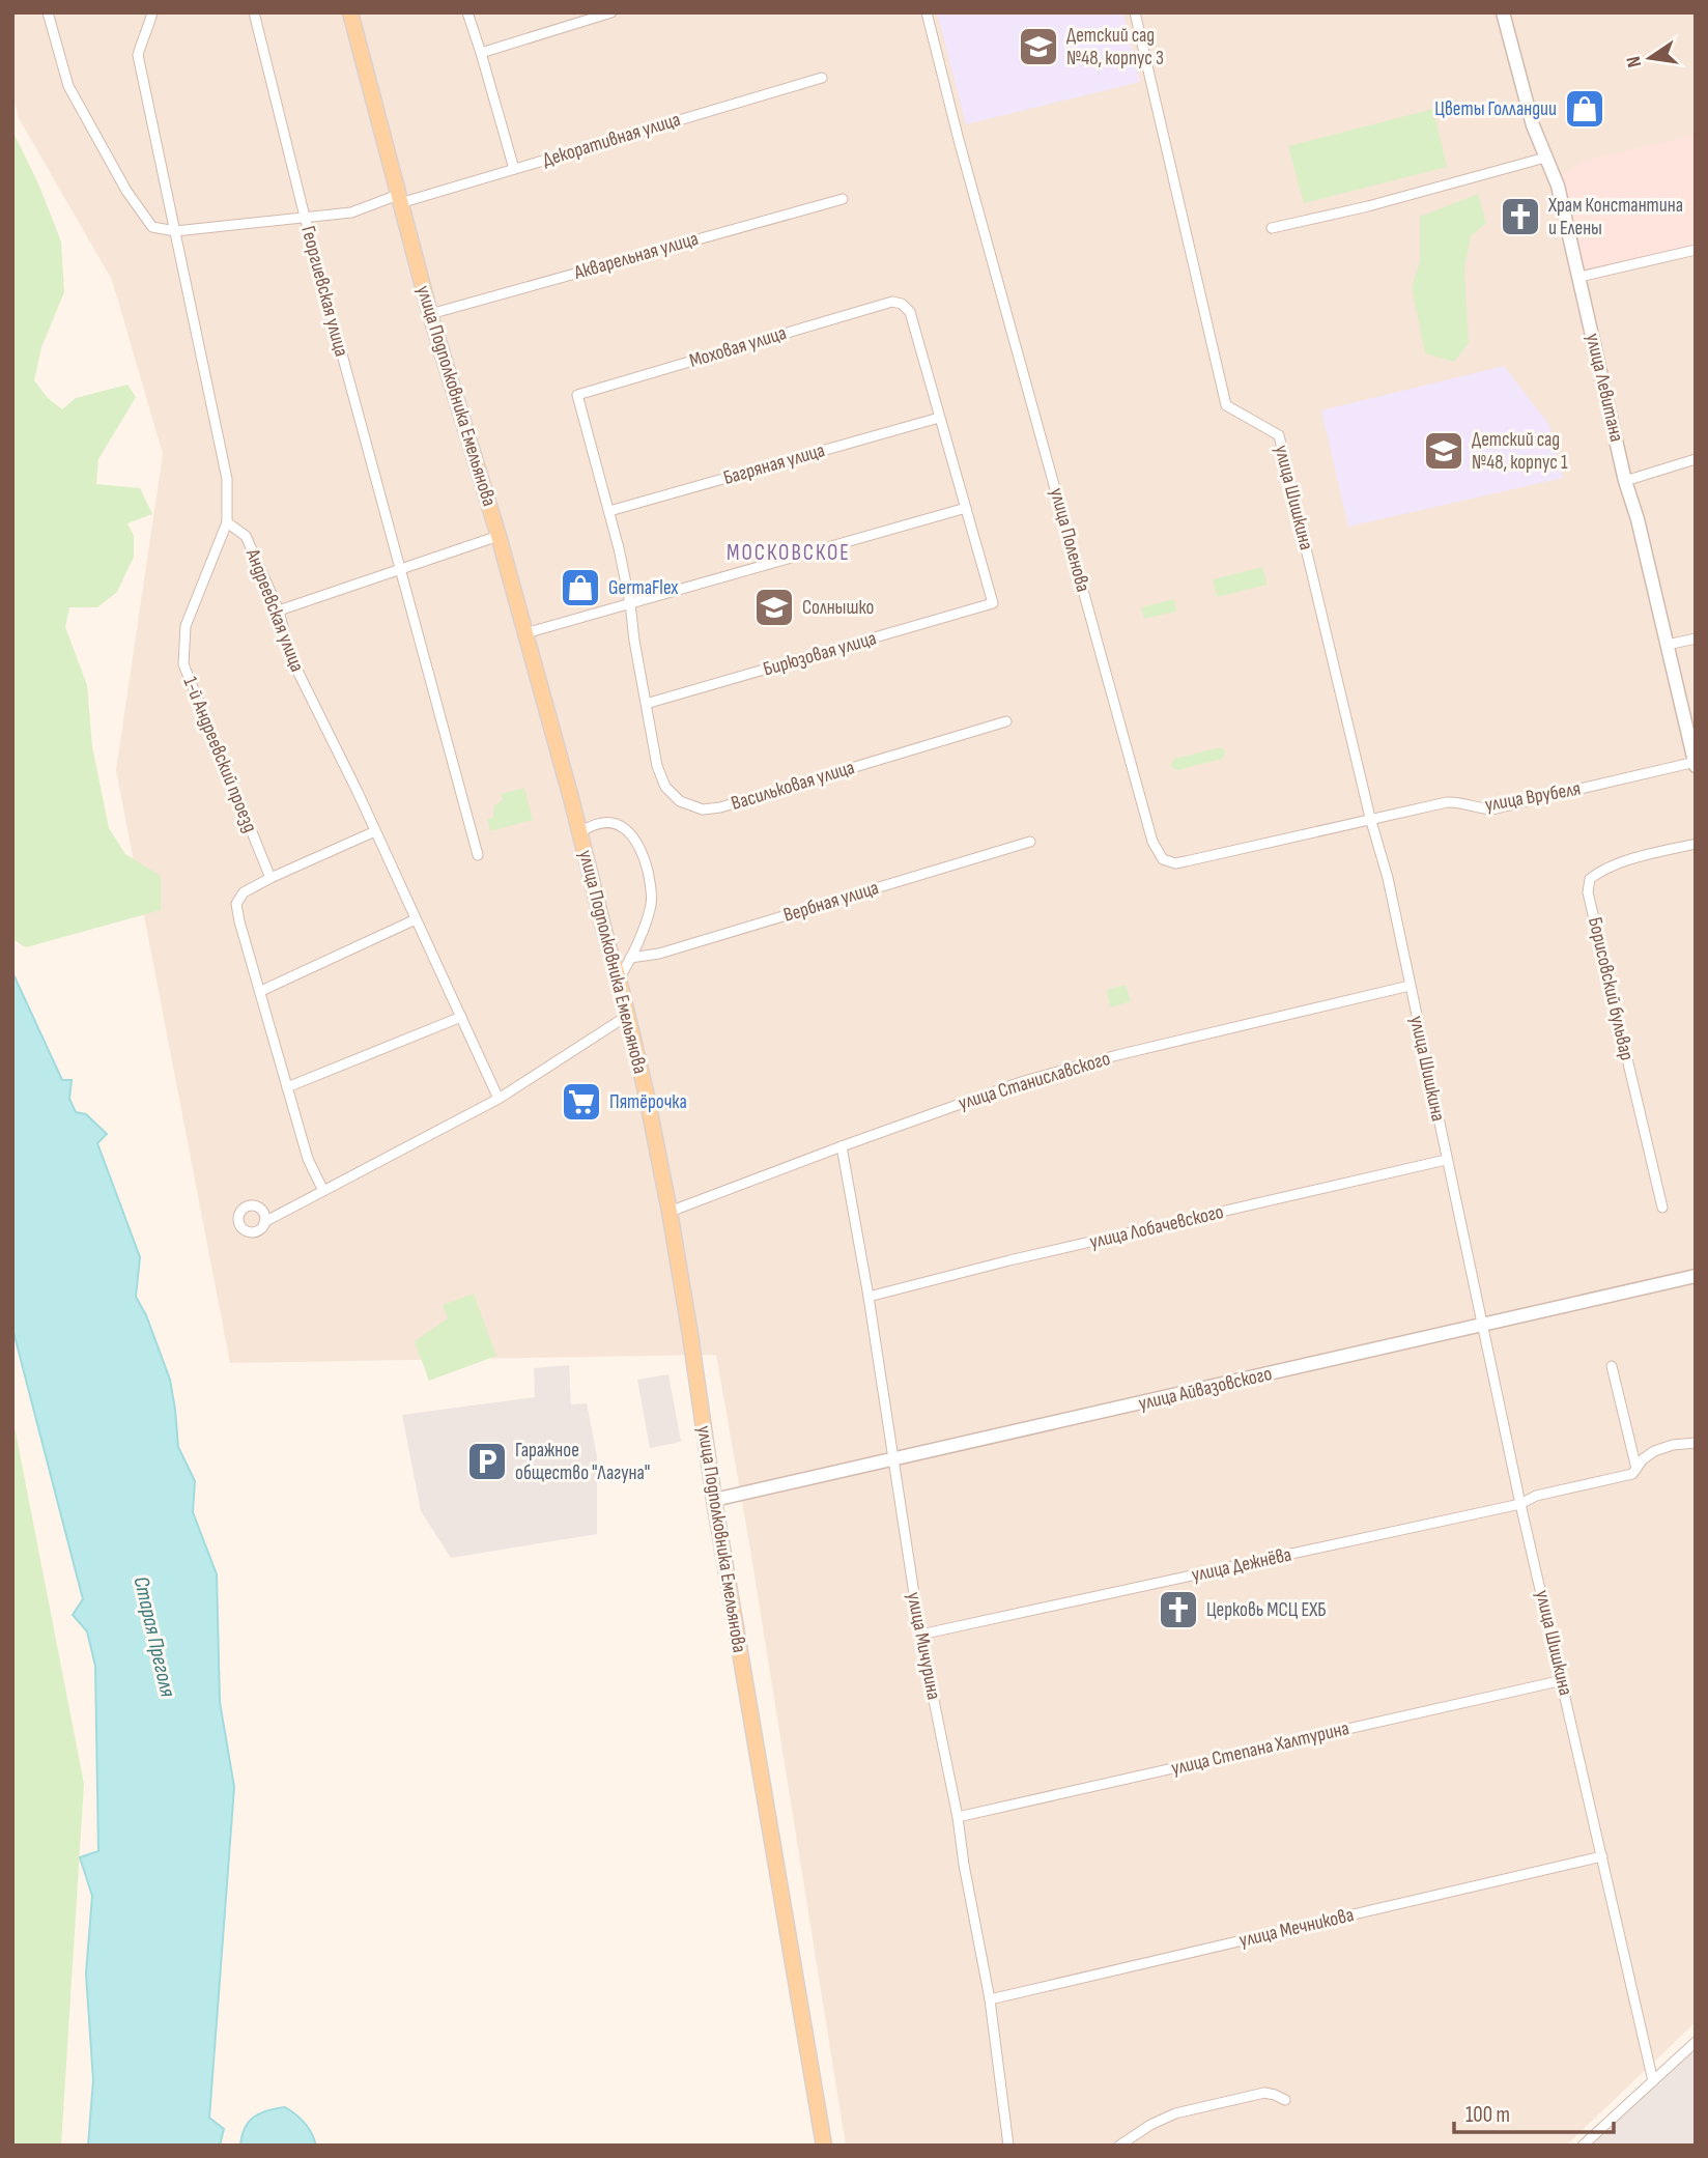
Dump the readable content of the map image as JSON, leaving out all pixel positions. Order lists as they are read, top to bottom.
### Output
{
  "streets": {
    "main road": ["улица Подполковника Емельянова"],
    "street": [
      "Декоративная улица",
      "Акварельная улица",
      "Георгиевская улица",
      "Моховая улица",
      "улица Левитана",
      "Багряная улица",
      "улица Шишкина",
      "улица Поленова",
      "Андреевская улица",
      "Бирюзовая улица",
      "1-й Андреевский проезд",
      "Васильковая улица",
      "улица Врубеля",
      "Вербная улица",
      "Борисовский бульвар",
      "улица Станиславского",
      "улица Лобачевского",
      "улица Айвазовского",
      "улица Дежнёва",
      "улица Мичурина",
      "улица Степана Халтурина",
      "улица Мечникова"
    ]
  },
  "crossings": [
    ["Декоративная улица", "Георгиевская улица"],
    ["Декоративная улица", "улица Подполковника Емельянова"],
    ["Акварельная улица", "улица Подполковника Емельянова"],
    ["Моховая улица", "Багряная улица"],
    ["Моховая улица", "Бирюзовая улица"],
    ["Моховая улица", "Васильковая улица"],
    ["улица Левитана", "улица Врубеля"],
    ["улица Подполковника Емельянова", "улица Станиславского"],
    ["улица Подполковника Емельянова", "улица Айвазовского"],
    ["улица Шишкина", "улица Поленова"],
    ["улица Шишкина", "улица Врубеля"],
    ["улица Шишкина", "улица Станиславского"],
    ["улица Шишкина", "улица Лобачевского"],
    ["улица Шишкина", "улица Айвазовского"],
    ["улица Шишкина", "улица Дежнёва"],
    ["улица Шишкина", "улица Степана Халтурина"],
    ["улица Шишкина", "улица Мечникова"],
    ["улица Поленова", "улица Врубеля"],
    ["Андреевская улица", "1-й Андреевский проезд"],
    ["Бирюзовая улица", "Васильковая улица"],
    ["улица Станиславского", "улица Мичурина"],
    ["улица Лобачевского", "улица Мичурина"],
    ["улица Айвазовского", "улица Мичурина"],
    ["улица Дежнёва", "улица Мичурина"],
    ["улица Мичурина", "улица Степана Халтурина"],
    ["улица Мичурина", "улица Мечникова"]
  ],
  "districts": ["МОСКОВСКОЕ"],
  "water": ["Старая Преголя"],
  "places": {
    "school or university": ["Детский сад №48, корпус 3", "Детский сад №48, корпус 1", "Солнышко"],
    "shop": ["Цветы Голландии", "GermaFlex"],
    "church": ["Храм Константина и Елены", "Церковь МСЦ ЕХБ"],
    "supermarket": ["Пятёрочка"],
    "parking": ["Гаражное общество \"Лагуна\""]
  },
  "scale_bar": "100 m",
  "north": "left"
}
